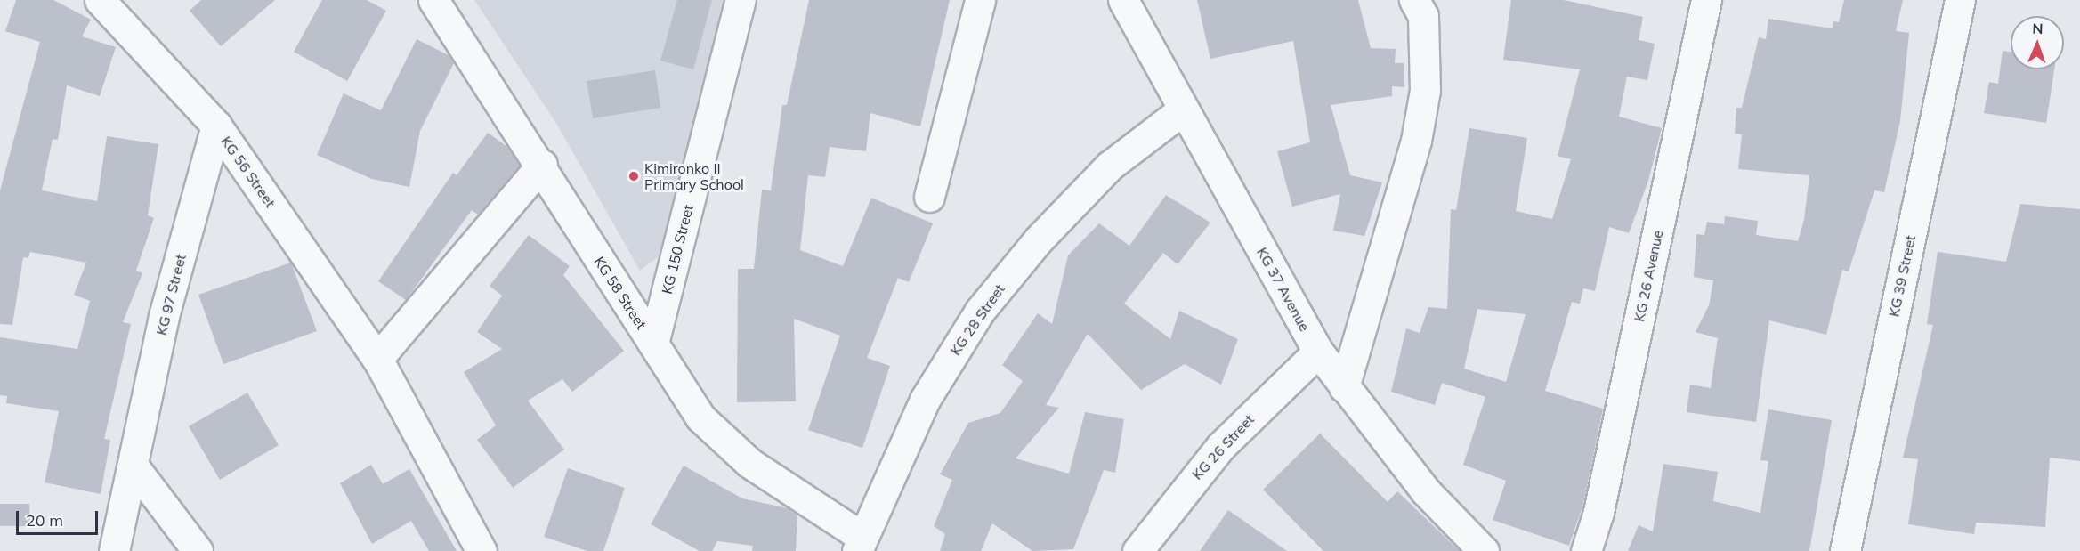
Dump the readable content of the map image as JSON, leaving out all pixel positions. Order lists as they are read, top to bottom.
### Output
{
  "streets": {
    "street": [
      "KG 56 Street",
      "KG 150 Street",
      "KG 26 Avenue",
      "KG 39 Street",
      "KG 37 Avenue",
      "KG 58 Street",
      "KG 97 Street",
      "KG 28 Street",
      "KG 26 Street"
    ]
  },
  "crossings": [
    ["KG 56 Street", "KG 97 Street"],
    ["KG 150 Street", "KG 58 Street"],
    ["KG 37 Avenue", "KG 28 Street"],
    ["KG 37 Avenue", "KG 26 Street"],
    ["KG 58 Street", "KG 28 Street"]
  ],
  "places": ["Kimironko II Primary School"],
  "scale_bar": "20 m",
  "north": "top"
}
